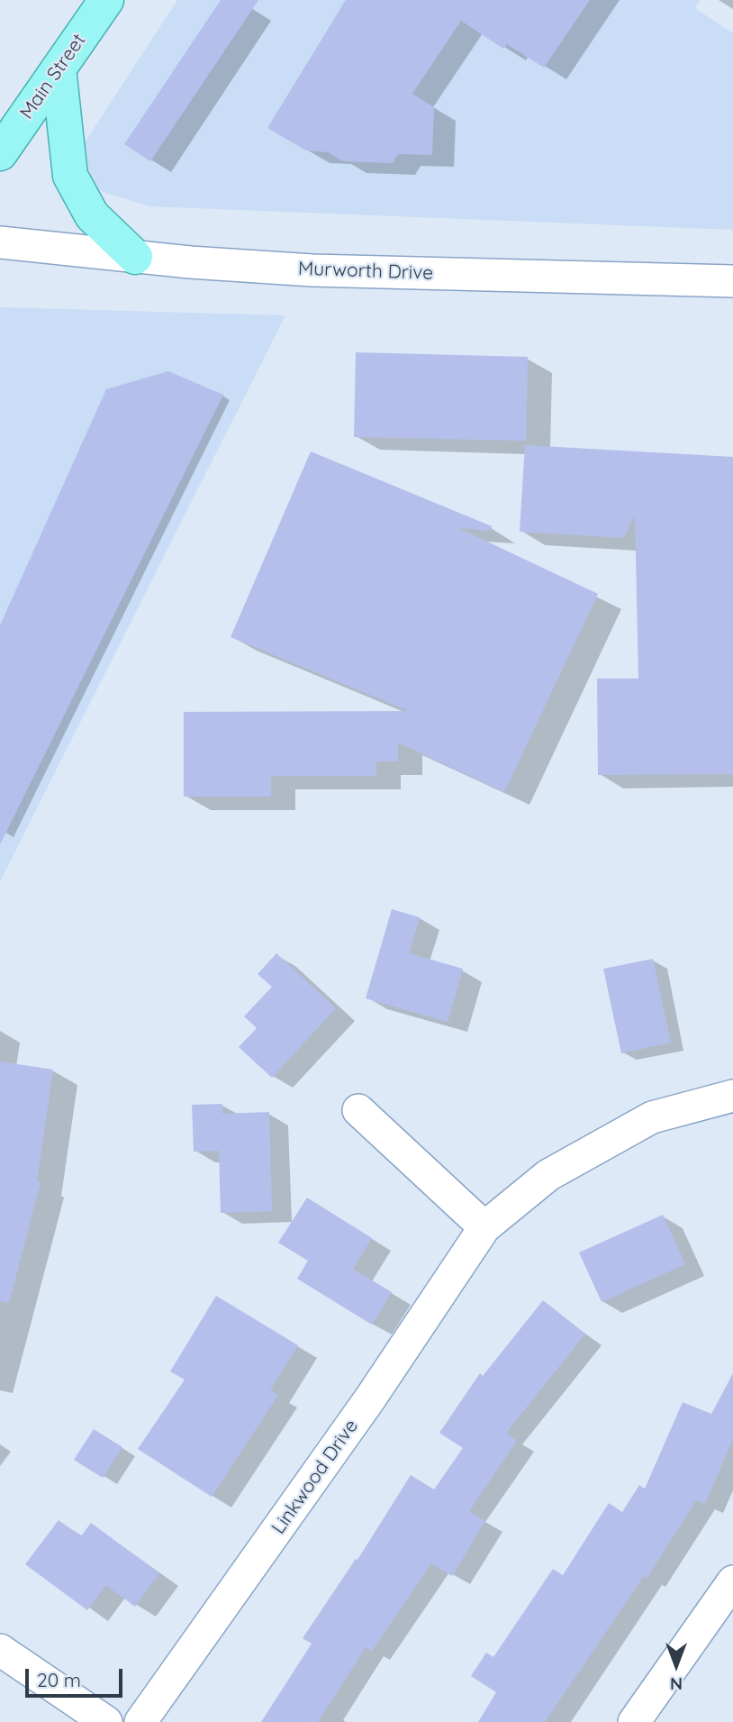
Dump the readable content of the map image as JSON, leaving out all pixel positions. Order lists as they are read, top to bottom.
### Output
{
  "streets": {
    "main road": ["Main Street"],
    "street": ["Murworth Drive", "Linkwood Drive"]
  },
  "scale_bar": "20 m",
  "north": "bottom"
}
